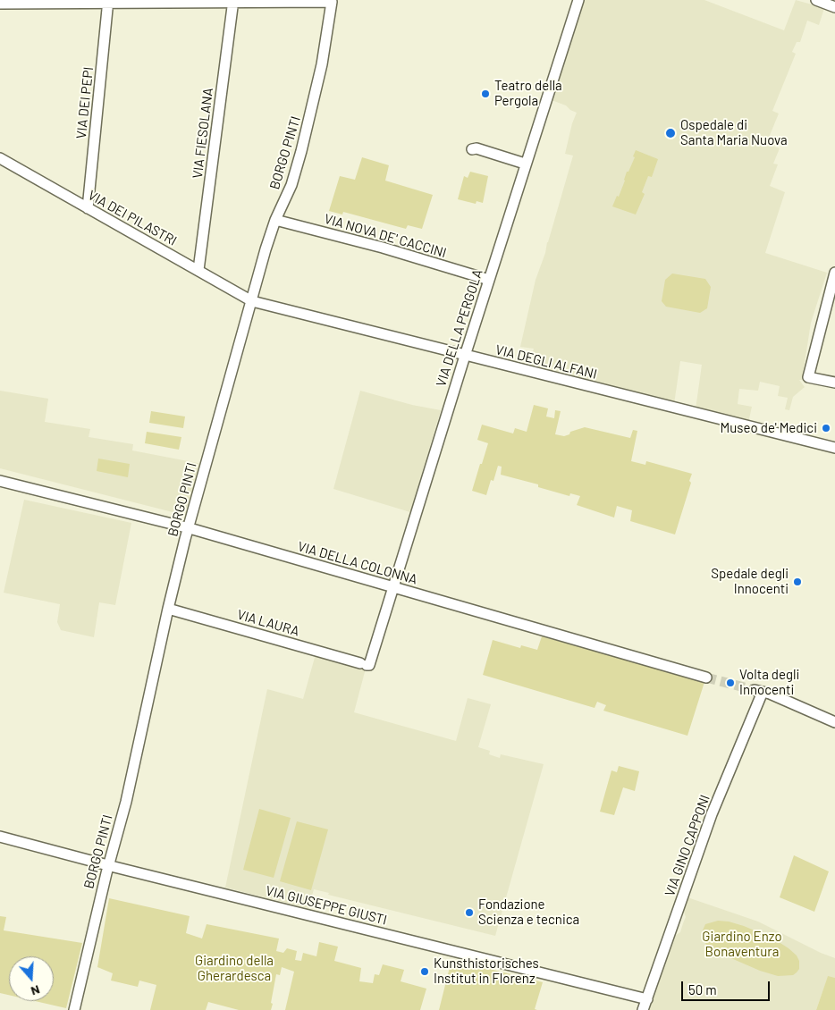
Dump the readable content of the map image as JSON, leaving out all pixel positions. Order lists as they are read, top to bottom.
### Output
{
  "streets": {
    "street": [
      "VIA DEI PEPI",
      "VIA FIESOLANA",
      "BORGO PINTI",
      "VIA DEI PILASTRI",
      "VIA NOVA DE' CACCINI",
      "VIA DELLA PERGOLA",
      "VIA DEGLI ALFANI",
      "VIA DELLA COLONNA",
      "VIA LAURA",
      "VIA GINO CAPPONI",
      "VIA GIUSEPPE GIUSTI"
    ]
  },
  "crossings": [
    ["VIA DEI PEPI", "VIA DEI PILASTRI"],
    ["VIA FIESOLANA", "BORGO PINTI"],
    ["VIA FIESOLANA", "VIA DEI PILASTRI"],
    ["BORGO PINTI", "VIA DEI PILASTRI"],
    ["BORGO PINTI", "VIA NOVA DE' CACCINI"],
    ["BORGO PINTI", "VIA DEGLI ALFANI"],
    ["BORGO PINTI", "VIA DELLA COLONNA"],
    ["BORGO PINTI", "VIA LAURA"],
    ["BORGO PINTI", "VIA GIUSEPPE GIUSTI"],
    ["VIA DEI PILASTRI", "VIA DEGLI ALFANI"],
    ["VIA NOVA DE' CACCINI", "VIA DELLA PERGOLA"],
    ["VIA DELLA PERGOLA", "VIA DEGLI ALFANI"],
    ["VIA DELLA PERGOLA", "VIA DELLA COLONNA"],
    ["VIA DELLA PERGOLA", "VIA LAURA"],
    ["VIA GINO CAPPONI", "VIA GIUSEPPE GIUSTI"]
  ],
  "parks": ["Giardino Enzo Bonaventura", "Giardino della Gherardesca"],
  "places": [
    "Teatro della Pergola",
    "Ospedale di Santa Maria Nuova",
    "Museo de' Medici",
    "Spedale degli Innocenti",
    "Volta degli Innocenti",
    "Fondazione Scienza e tecnica",
    "Kunsthistorisches Institut in Florenz"
  ],
  "scale_bar": "50 m",
  "north": "bottom"
}
